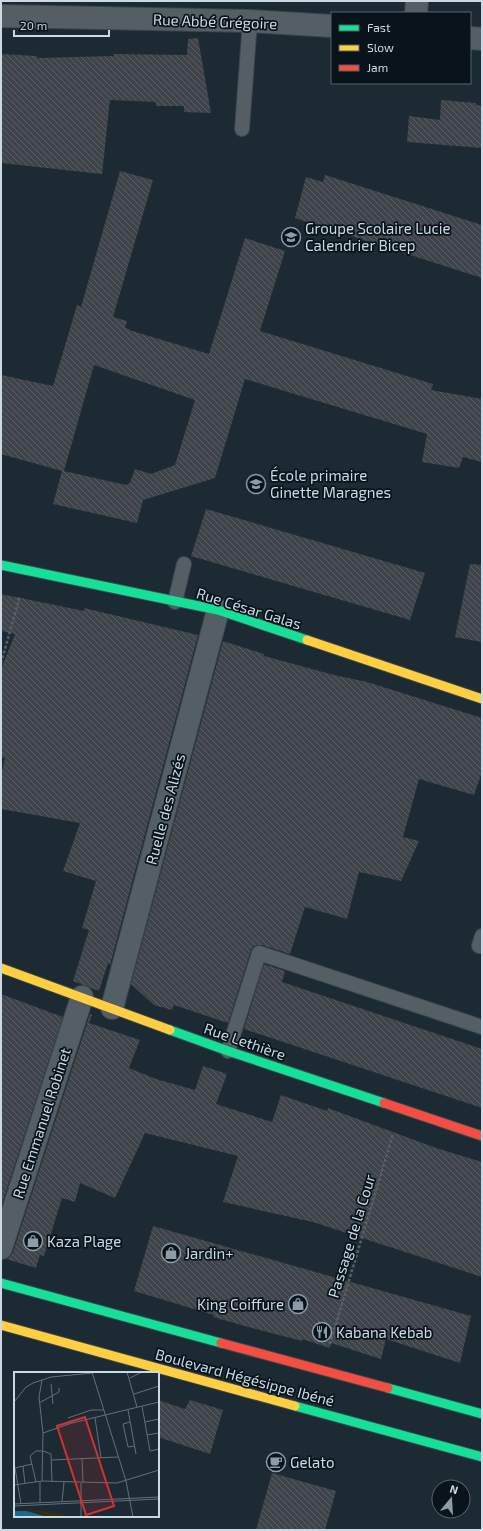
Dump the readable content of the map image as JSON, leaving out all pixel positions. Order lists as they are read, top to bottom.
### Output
{
  "streets": {
    "street": [
      "Rue Abbé Grégoire",
      "Rue César Galas",
      "Ruelle des Alizés",
      "Rue Lethière",
      "Rue Emmanuel Robinet",
      "Boulevard Hégésippe Ibéné"
    ],
    "path": ["Passage de la Cour"]
  },
  "crossings": [
    ["Rue César Galas", "Ruelle des Alizés"],
    ["Ruelle des Alizés", "Rue Lethière"],
    ["Rue Lethière", "Rue Emmanuel Robinet"],
    ["Rue Lethière", "Passage de la Cour"],
    ["Passage de la Cour", "Boulevard Hégésippe Ibéné"]
  ],
  "places": {
    "school or university": ["Groupe Scolaire Lucie Calendrier Bicep", "École primaire Ginette Maragnes"],
    "shop": ["Kaza Plage", "Jardin+", "King Coiffure"],
    "restaurant": ["Kabana Kebab"],
    "cafe": ["Gelato"]
  },
  "legend": ["Fast", "Slow", "Jam"],
  "scale_bar": "20 m",
  "north": "top"
}
